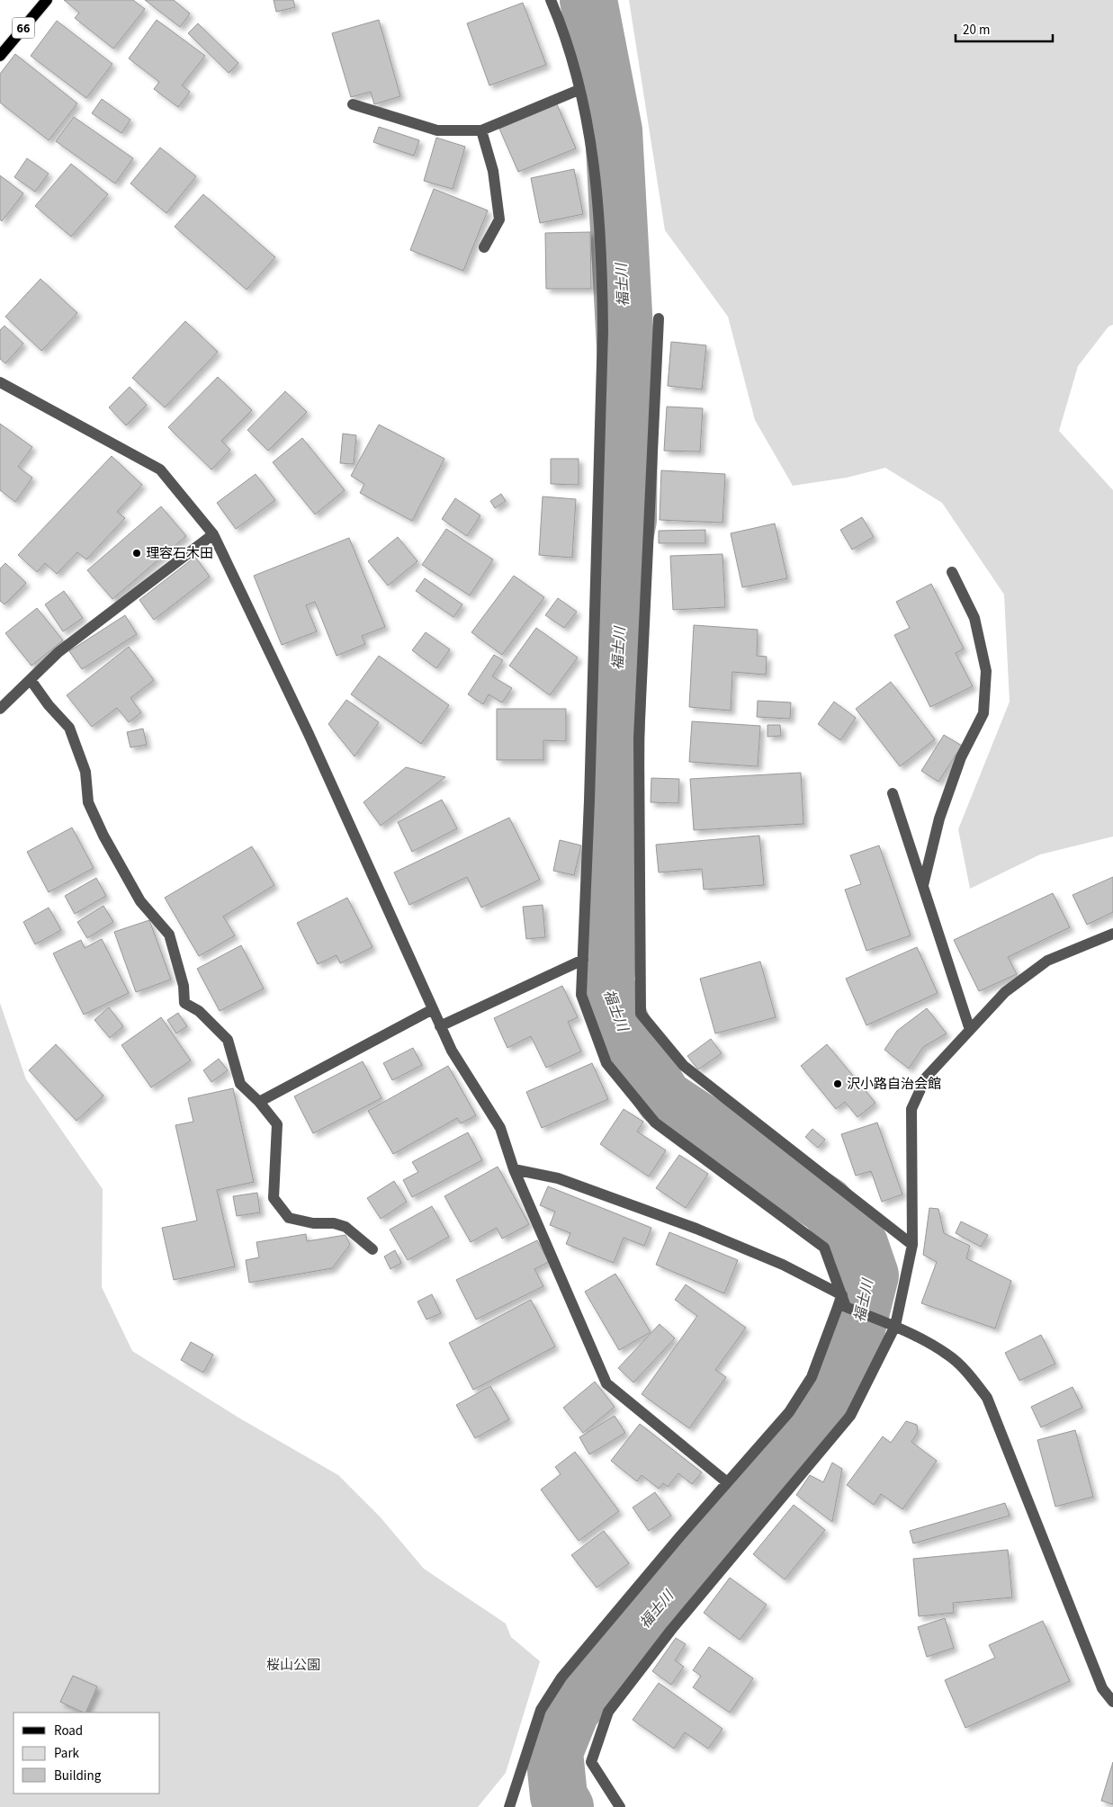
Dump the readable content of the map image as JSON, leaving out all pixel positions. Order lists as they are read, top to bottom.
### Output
{
  "streets": {
    "main road": ["66"]
  },
  "water": ["福士川"],
  "parks": ["桜山公園"],
  "places": ["理容石木田", "沢小路自治会館"],
  "legend": ["Road", "Park", "Building"],
  "scale_bar": "20 m"
}
